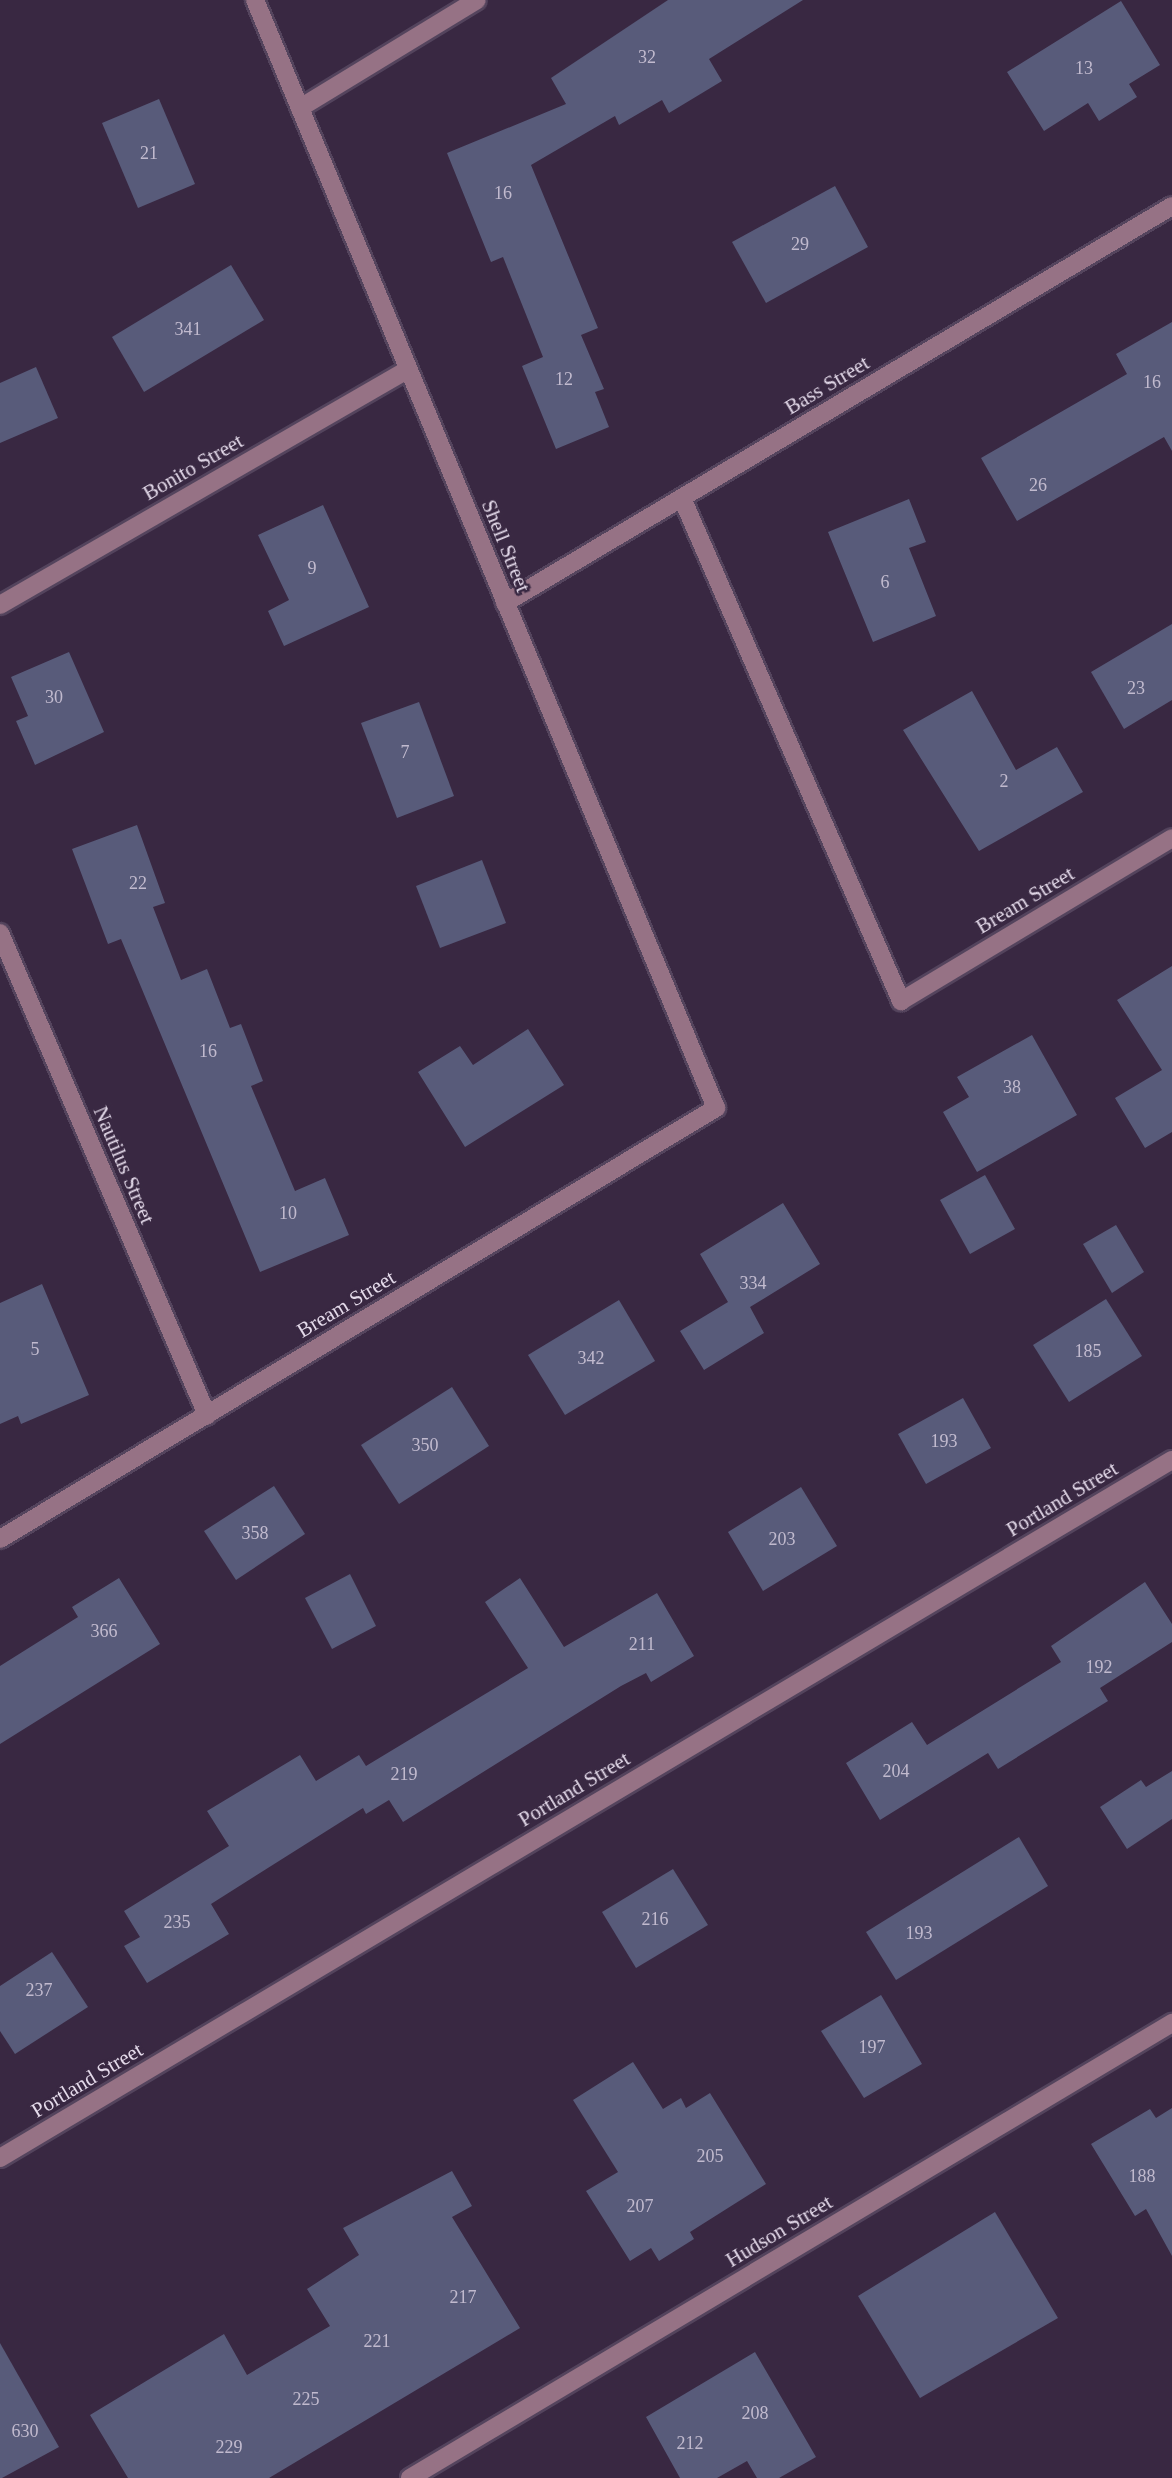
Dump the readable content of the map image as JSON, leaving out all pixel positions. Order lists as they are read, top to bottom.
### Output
{
  "streets": {
    "street": [
      "Bass Street",
      "Bonito Street",
      "Shell Street",
      "Bream Street",
      "Nautilus Street",
      "Portland Street",
      "Hudson Street"
    ]
  },
  "crossings": [
    ["Bass Street", "Shell Street"],
    ["Bass Street", "Bream Street"],
    ["Bonito Street", "Shell Street"],
    ["Shell Street", "Bream Street"],
    ["Bream Street", "Nautilus Street"]
  ],
  "house_numbers": [
    "32",
    "13",
    "21",
    "16",
    "29",
    "341",
    "12",
    "16",
    "26",
    "9",
    "6",
    "23",
    "30",
    "7",
    "2",
    "22",
    "16",
    "38",
    "10",
    "334",
    "5",
    "185",
    "342",
    "193",
    "350",
    "358",
    "203",
    "366",
    "211",
    "192",
    "204",
    "219",
    "216",
    "235",
    "193",
    "237",
    "197",
    "205",
    "188",
    "207",
    "217",
    "221",
    "225",
    "208",
    "630",
    "212",
    "229"
  ]
}
